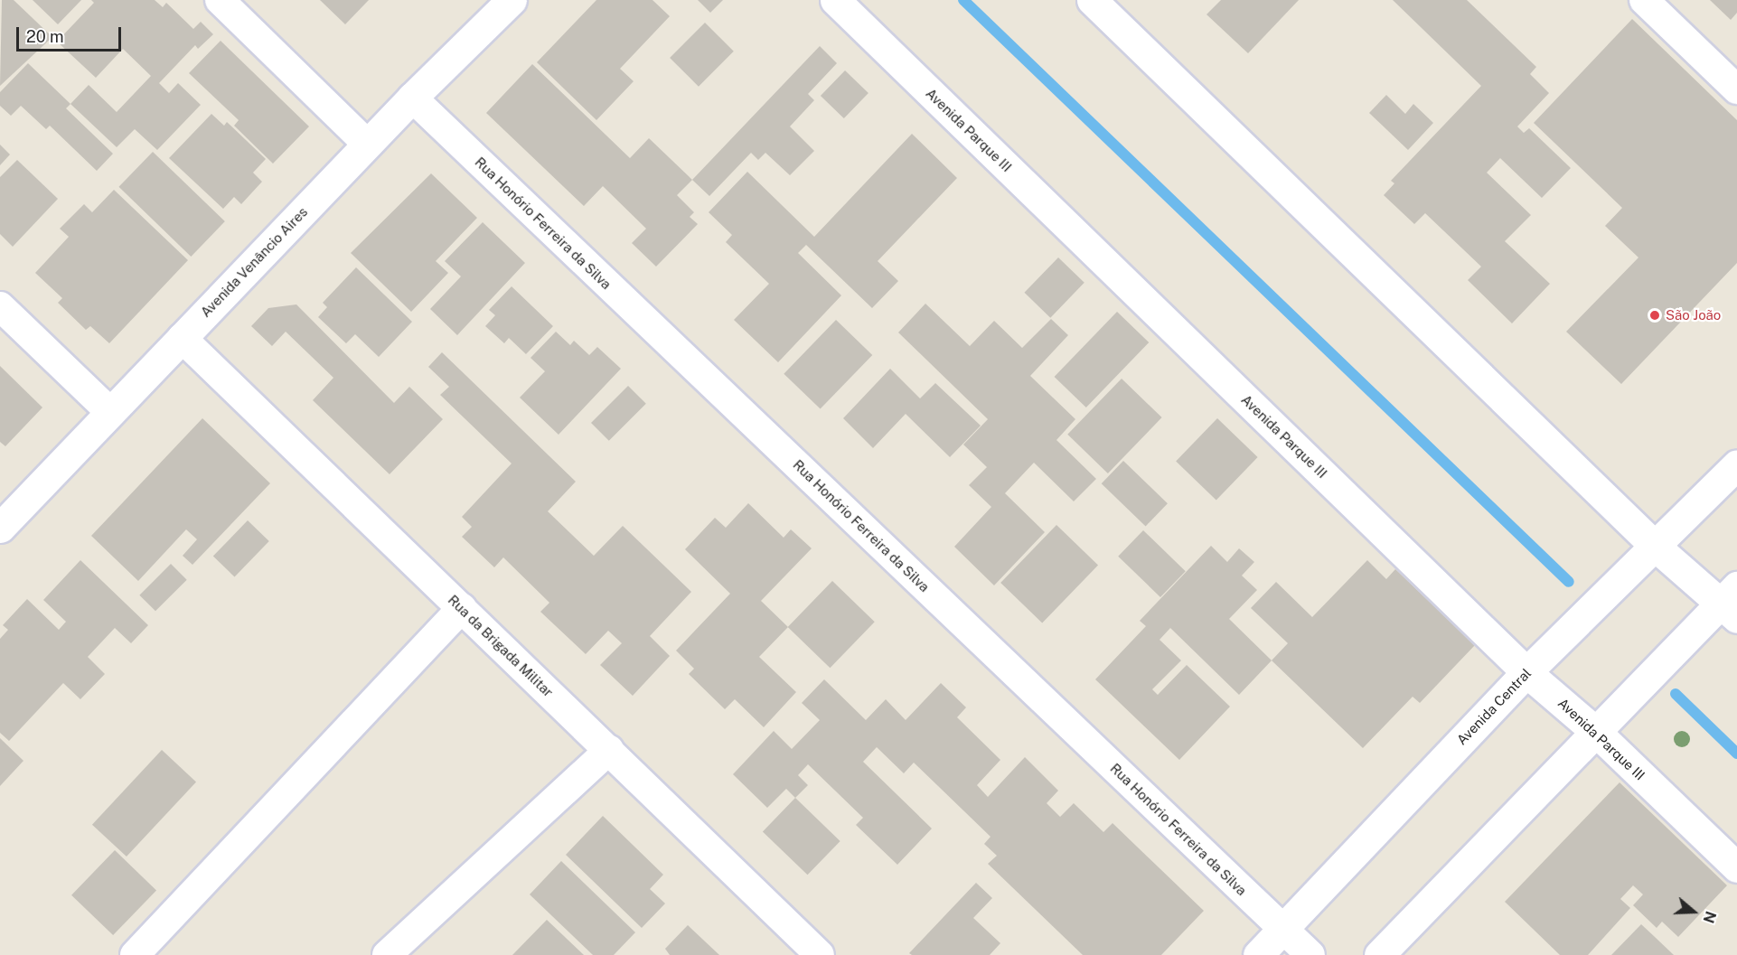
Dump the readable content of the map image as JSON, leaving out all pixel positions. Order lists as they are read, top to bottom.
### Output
{
  "streets": {
    "street": [
      "Avenida Parque III",
      "Rua Honório Ferreira da Silva",
      "Avenida Venâncio Aires",
      "Rua da Brigada Militar",
      "Avenida Central"
    ]
  },
  "crossings": [
    ["Avenida Parque III", "Avenida Central"],
    ["Rua Honório Ferreira da Silva", "Avenida Venâncio Aires"],
    ["Rua Honório Ferreira da Silva", "Avenida Central"],
    ["Avenida Venâncio Aires", "Rua da Brigada Militar"]
  ],
  "places": ["São João"],
  "scale_bar": "20 m",
  "north": "right"
}
